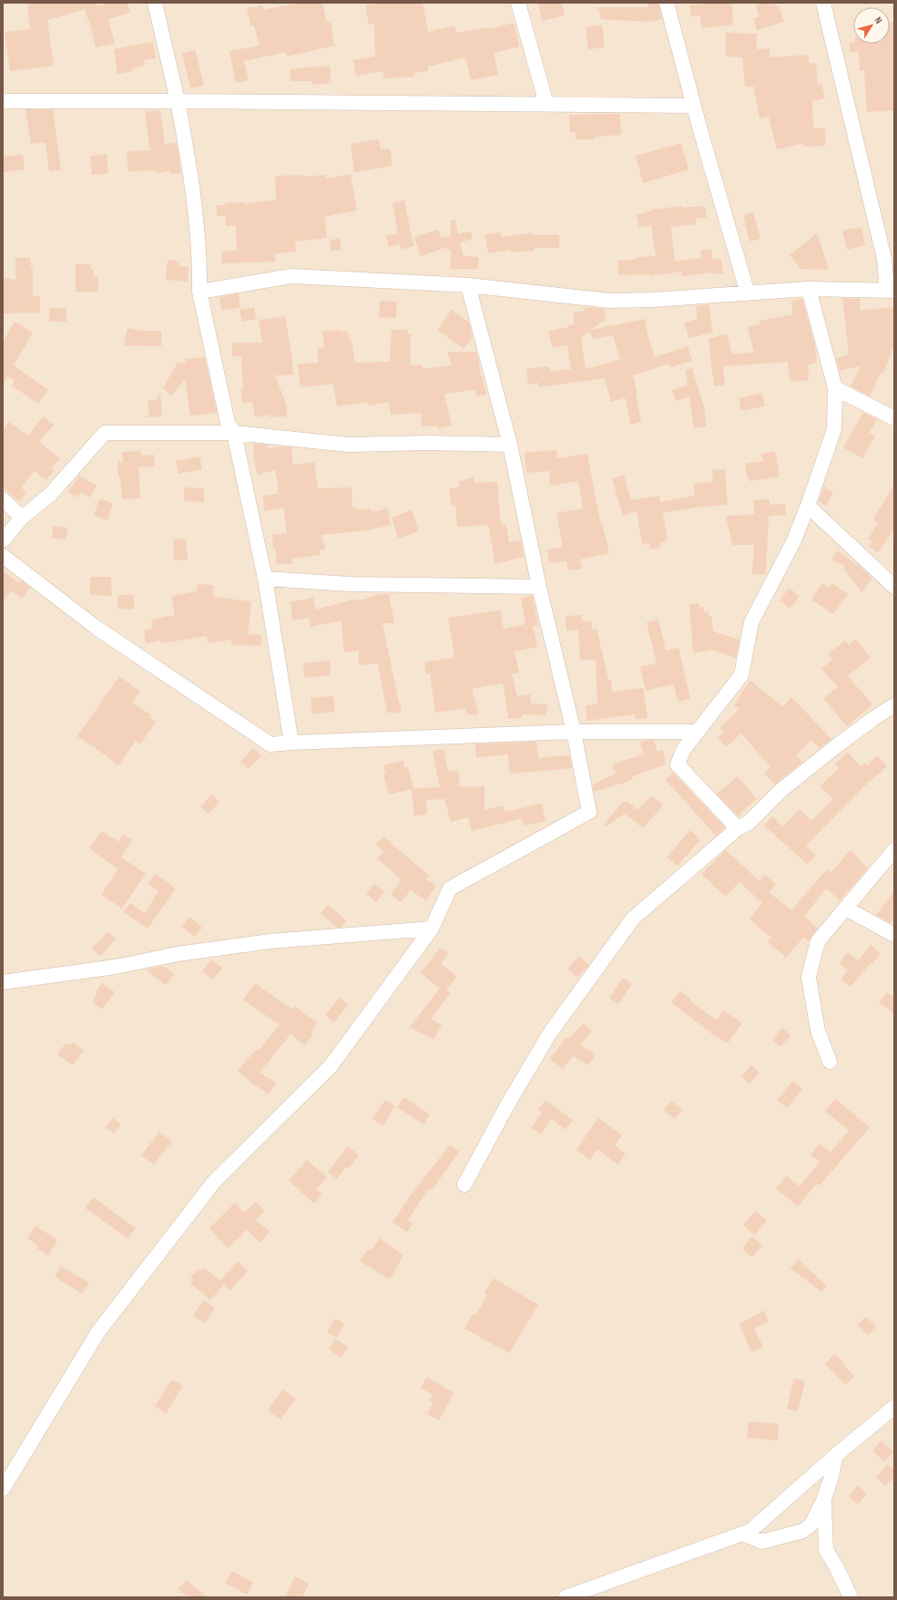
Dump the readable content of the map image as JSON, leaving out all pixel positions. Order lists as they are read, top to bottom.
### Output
{
  "north": "top right"
}
